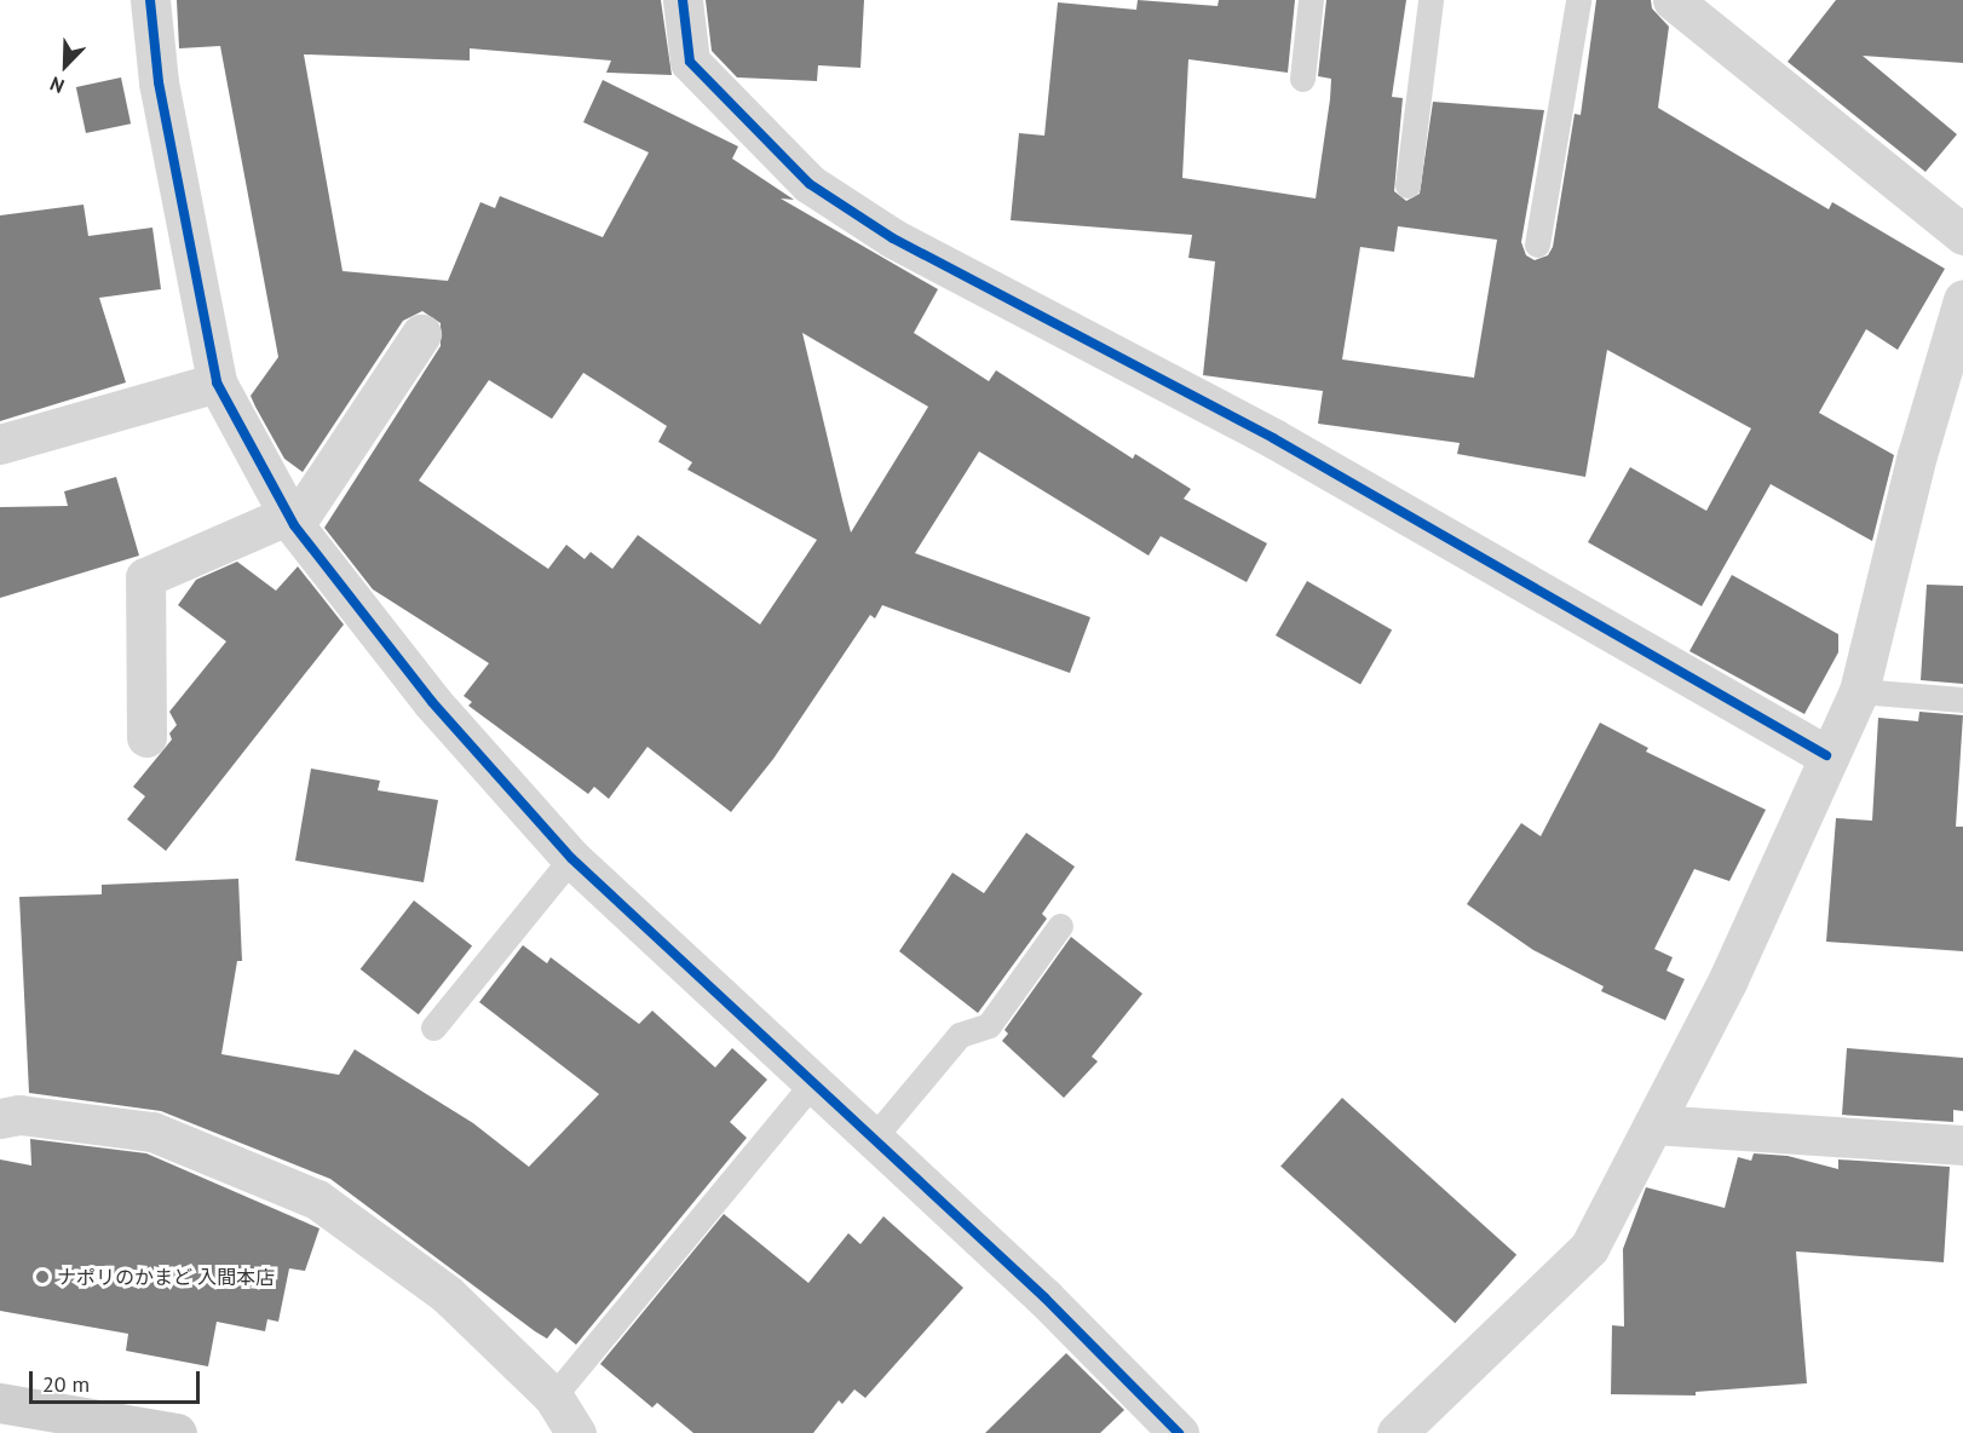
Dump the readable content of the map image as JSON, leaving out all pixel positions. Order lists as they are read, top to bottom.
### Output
{
  "places": ["ナポリのかまど 入間本店"],
  "scale_bar": "20 m",
  "north": "bottom left"
}
